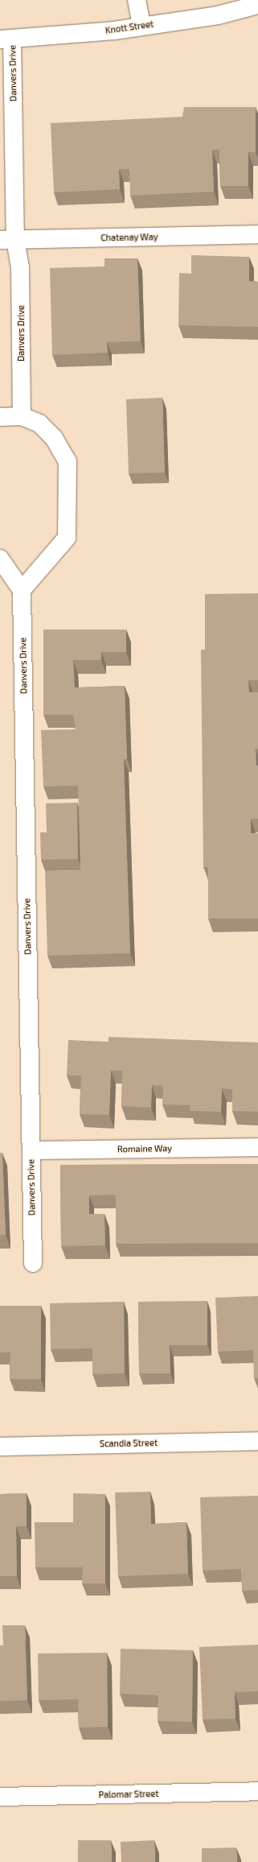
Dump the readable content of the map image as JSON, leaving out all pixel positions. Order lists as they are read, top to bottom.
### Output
{
  "streets": {
    "street": [
      "Knott Street",
      "Danvers Drive",
      "Chatenay Way",
      "Romaine Way",
      "Scandia Street",
      "Palomar Street"
    ]
  },
  "crossings": [
    ["Knott Street", "Danvers Drive"],
    ["Danvers Drive", "Chatenay Way"],
    ["Danvers Drive", "Romaine Way"]
  ]
}
